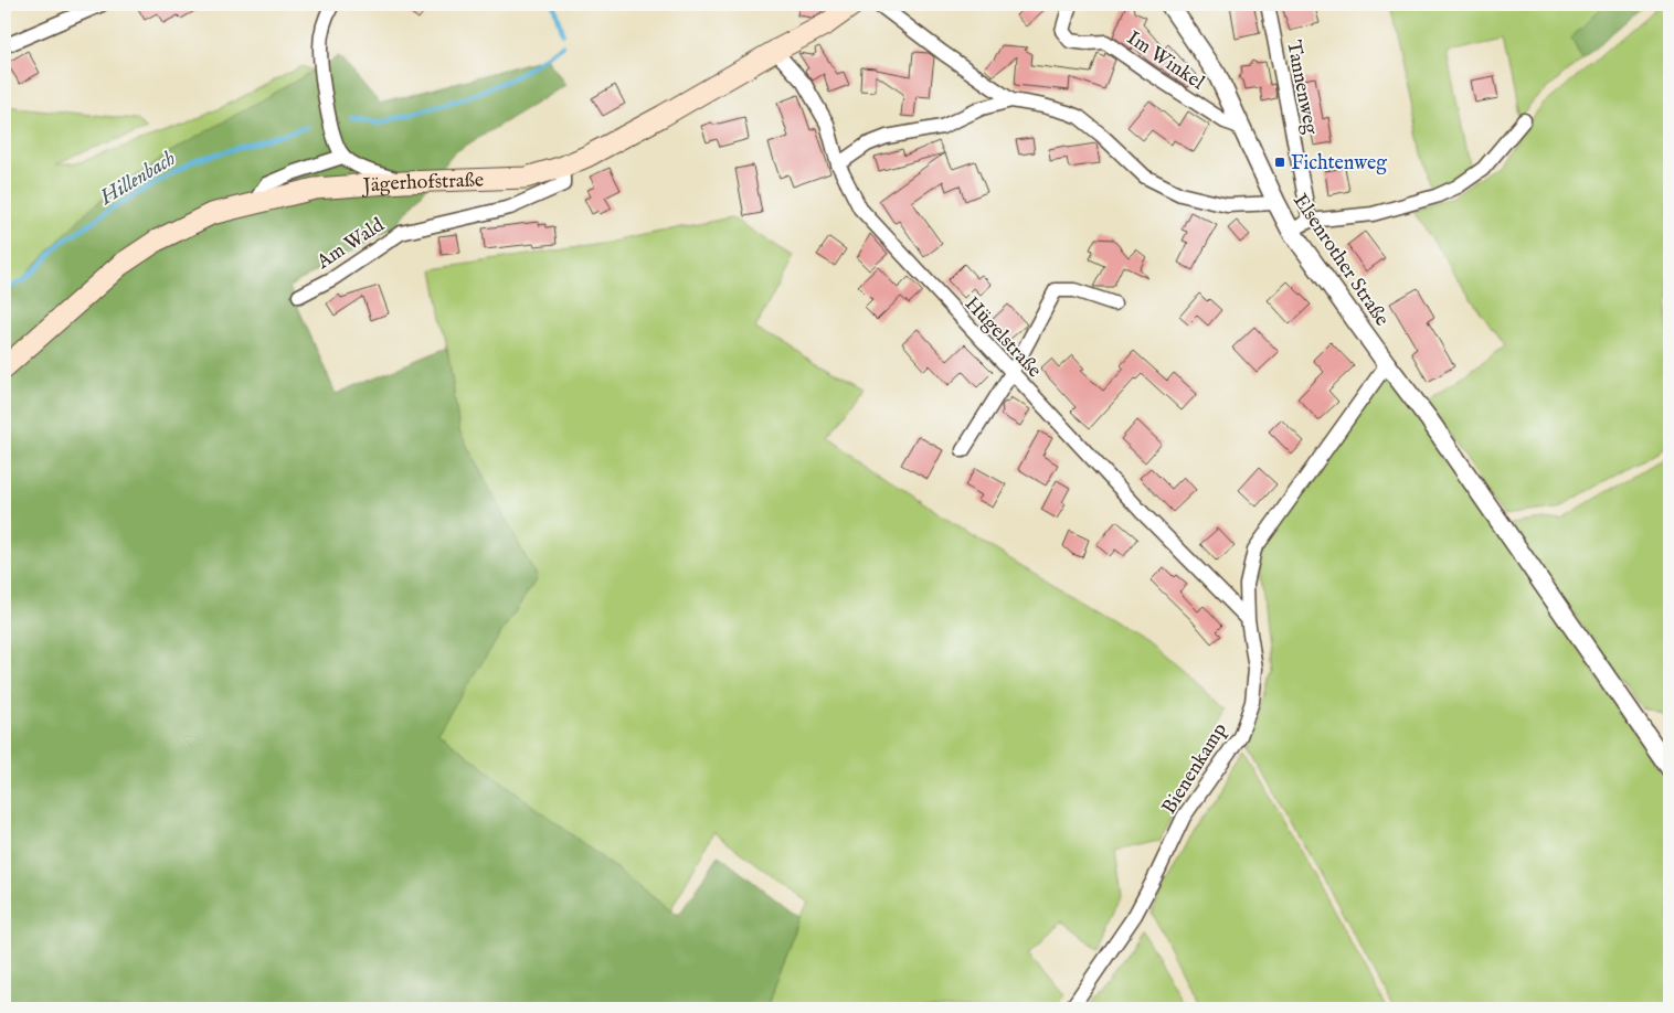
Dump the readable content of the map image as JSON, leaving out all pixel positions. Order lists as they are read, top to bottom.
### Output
{
  "streets": {
    "main road": ["Jägerhofstraße"],
    "street": [
      "Im Winkel",
      "Tannenweg",
      "Am Wald",
      "Elsenrother Straße",
      "Hügelstraße",
      "Bienenkamp"
    ]
  },
  "crossings": [
    ["Im Winkel", "Elsenrother Straße"],
    ["Jägerhofstraße", "Am Wald"],
    ["Jägerhofstraße", "Hügelstraße"],
    ["Elsenrother Straße", "Bienenkamp"],
    ["Hügelstraße", "Bienenkamp"]
  ],
  "water": ["Hillenbach"],
  "places": {
    "transit": ["Fichtenweg"]
  }
}
